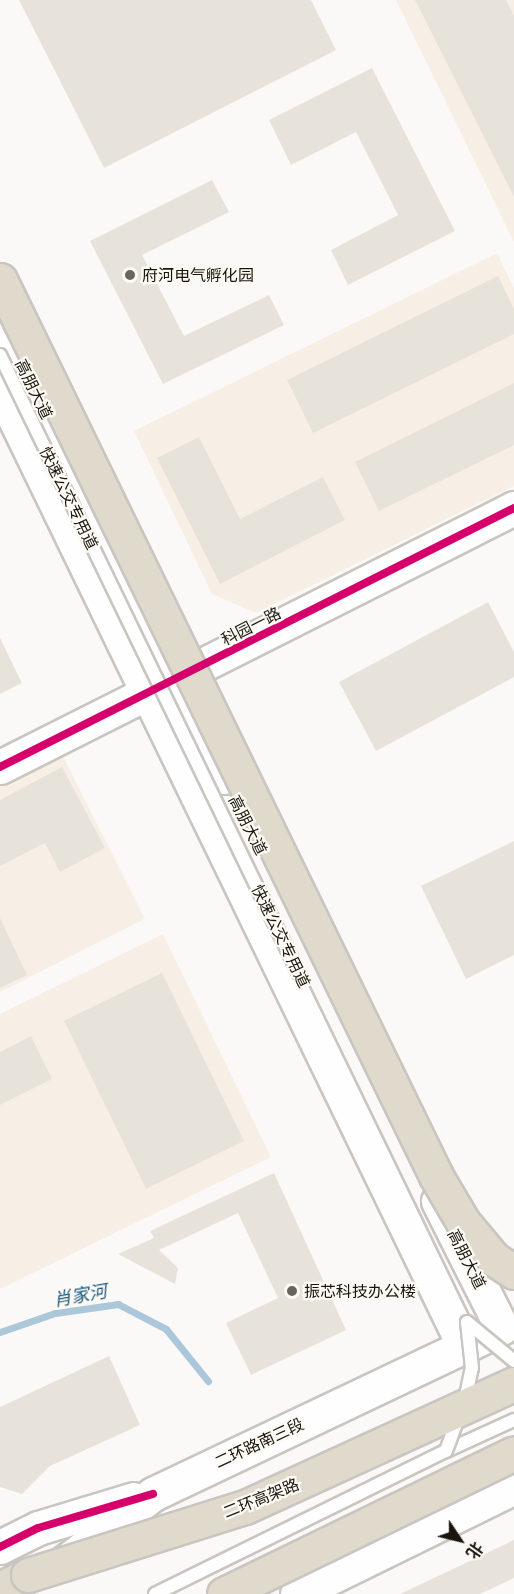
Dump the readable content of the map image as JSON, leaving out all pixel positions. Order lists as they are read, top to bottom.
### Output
{
  "streets": {
    "highway": ["二环高架路"],
    "main road": ["高朋大道", "科园一路", "二环路南三段"],
    "lane": ["快速公交专用道"]
  },
  "crossings": [
    ["高朋大道", "快速公交专用道"],
    ["高朋大道", "科园一路"],
    ["高朋大道", "二环路南三段"],
    ["快速公交专用道", "二环路南三段"],
    ["二环路南三段", "二环高架路"]
  ],
  "water": ["肖家河"],
  "places": ["府河电气孵化园", "振芯科技办公楼"],
  "north": "bottom right"
}
